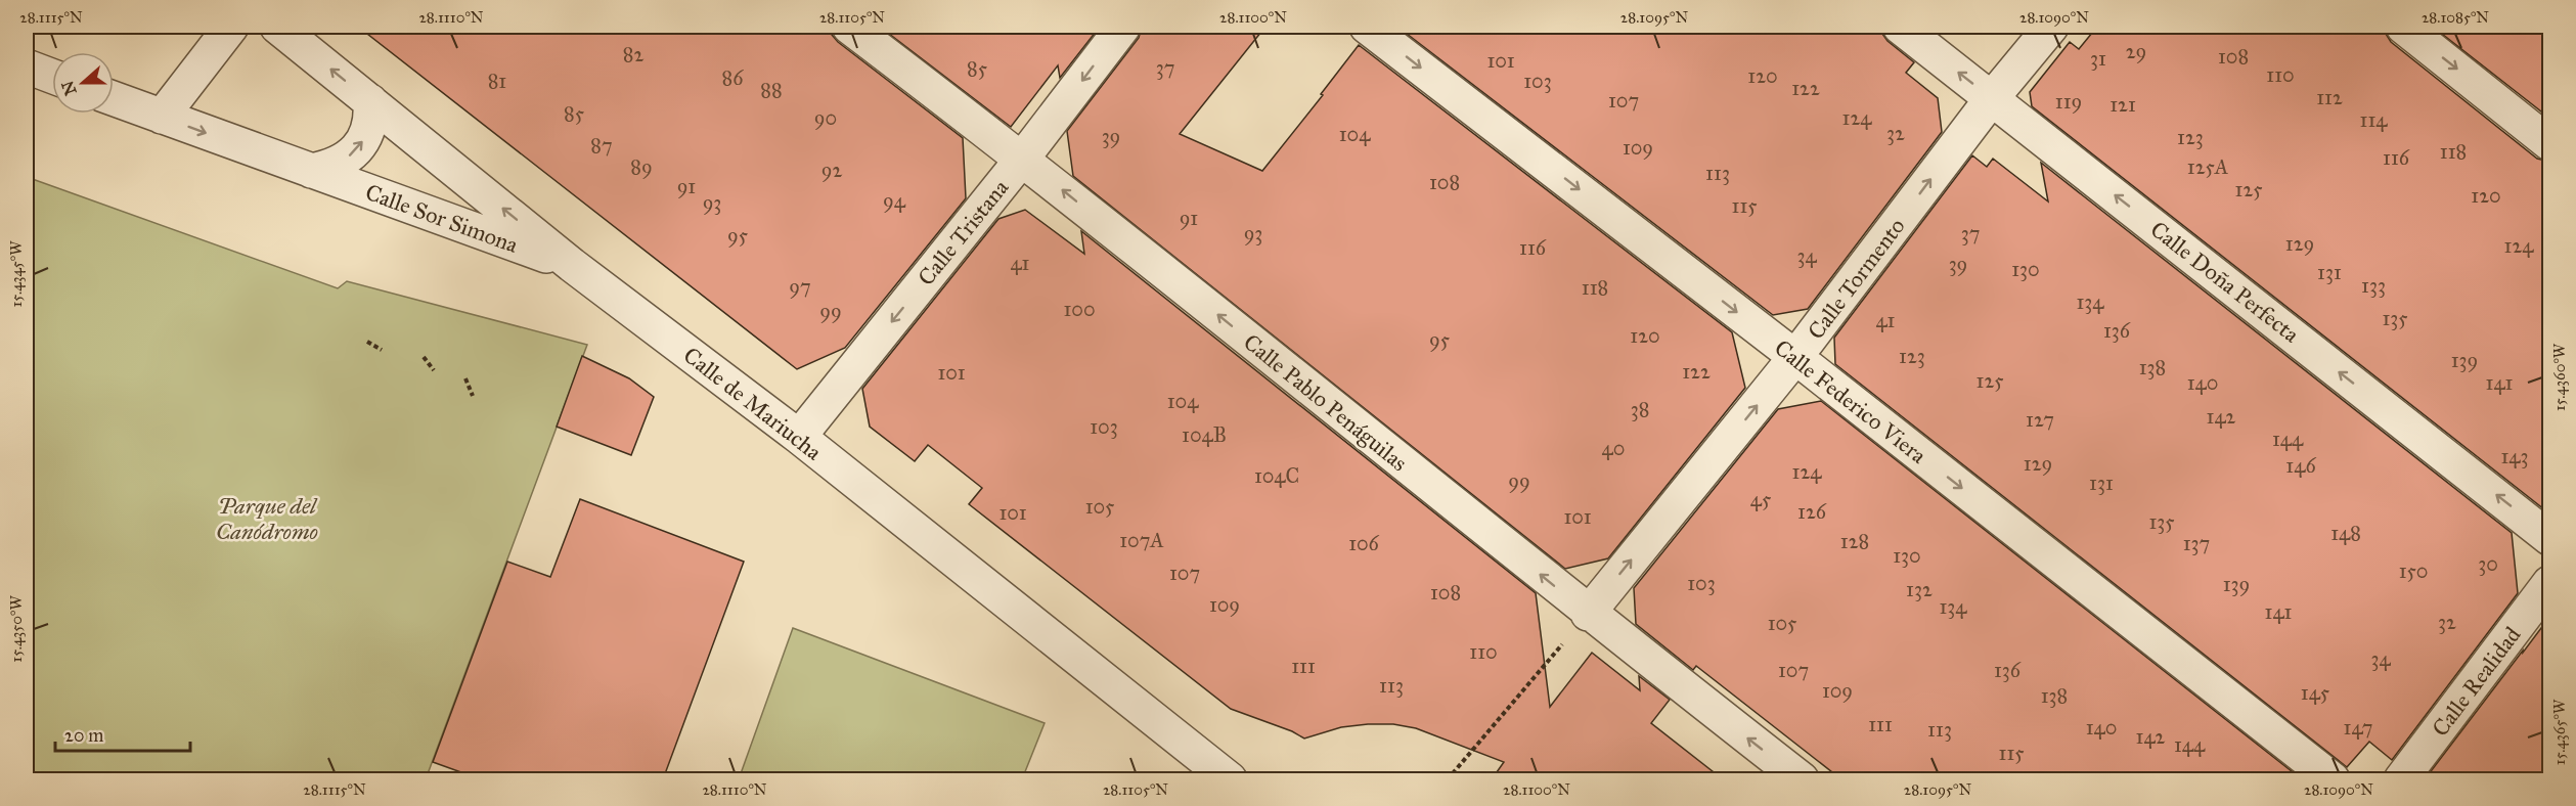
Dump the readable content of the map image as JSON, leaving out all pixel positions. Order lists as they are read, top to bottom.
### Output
{
  "streets": {
    "street": [
      "Calle Sor Simona",
      "Calle Tristana",
      "Calle Tormento",
      "Calle Doña Perfecta",
      "Calle Federico Viera",
      "Calle Pablo Penáguilas",
      "Calle de Mariucha",
      "Calle Realidad"
    ]
  },
  "crossings": [
    ["Calle Sor Simona", "Calle de Mariucha"],
    ["Calle Tristana", "Calle Pablo Penáguilas"],
    ["Calle Tristana", "Calle de Mariucha"],
    ["Calle Tormento", "Calle Doña Perfecta"],
    ["Calle Tormento", "Calle Federico Viera"],
    ["Calle Tormento", "Calle Pablo Penáguilas"]
  ],
  "one_way": [
    "Calle Tristana",
    "Calle Tormento",
    "Calle Doña Perfecta",
    "Calle Federico Viera",
    "Calle Pablo Penáguilas"
  ],
  "parks": ["Parque del Canódromo"],
  "house_numbers": [
    "29",
    "82",
    "108",
    "31",
    "101",
    "37",
    "85",
    "110",
    "120",
    "86",
    "81",
    "103",
    "122",
    "88",
    "112",
    "107",
    "119",
    "121",
    "85",
    "90",
    "124",
    "114",
    "32",
    "104",
    "39",
    "123",
    "87",
    "109",
    "118",
    "116",
    "89",
    "125A",
    "92",
    "113",
    "108",
    "91",
    "125",
    "120",
    "94",
    "93",
    "115",
    "91",
    "93",
    "37",
    "95",
    "129",
    "124",
    "116",
    "34",
    "41",
    "39",
    "130",
    "131",
    "133",
    "97",
    "118",
    "134",
    "100",
    "99",
    "135",
    "41",
    "136",
    "120",
    "95",
    "123",
    "139",
    "138",
    "122",
    "101",
    "125",
    "140",
    "141",
    "104",
    "38",
    "142",
    "127",
    "103",
    "104B",
    "144",
    "40",
    "143",
    "129",
    "146",
    "124",
    "104C",
    "99",
    "131",
    "45",
    "105",
    "126",
    "101",
    "101",
    "135",
    "148",
    "107A",
    "128",
    "106",
    "137",
    "130",
    "30",
    "150",
    "107",
    "103",
    "139",
    "132",
    "108",
    "109",
    "134",
    "141",
    "32",
    "105",
    "110",
    "34",
    "111",
    "107",
    "136",
    "113",
    "109",
    "145",
    "138",
    "111",
    "140",
    "147",
    "113",
    "142",
    "144",
    "115"
  ],
  "scale_bar": "20 m",
  "north": "left",
  "coordinates": [
    "28.1115°N",
    "28.1110°N",
    "28.1105°N",
    "28.1100°N",
    "28.1095°N",
    "28.1090°N",
    "28.1085°N",
    "15.4345°W",
    "15.4360°W",
    "15.4350°W",
    "15.4365°W"
  ]
}
